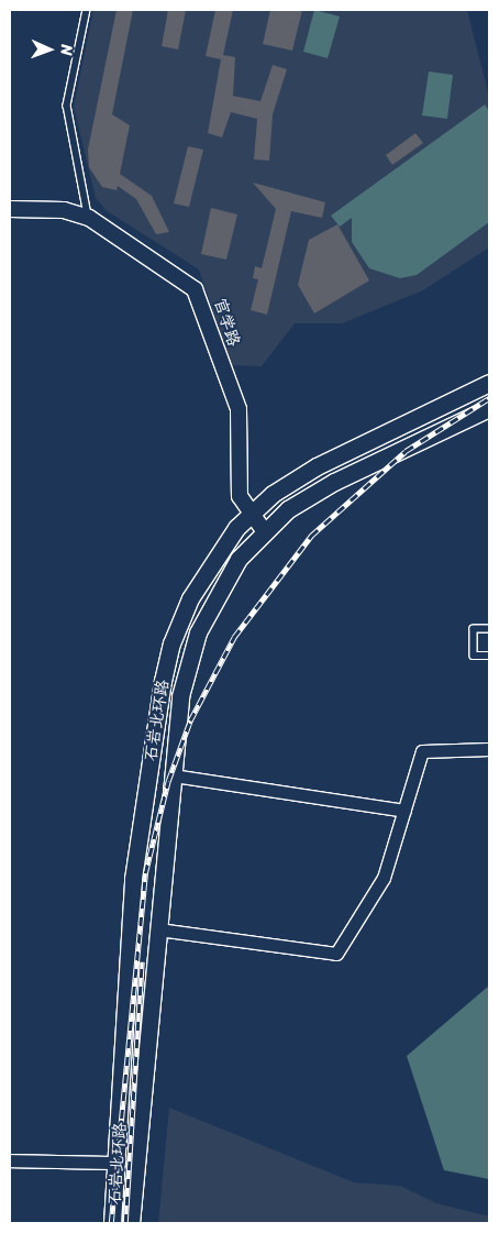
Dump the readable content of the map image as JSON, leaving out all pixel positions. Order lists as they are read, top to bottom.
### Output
{
  "streets": {
    "main road": ["石岩北环路"],
    "street": ["官学路"]
  },
  "crossings": [
    ["官学路", "石岩北环路"]
  ],
  "north": "right"
}
